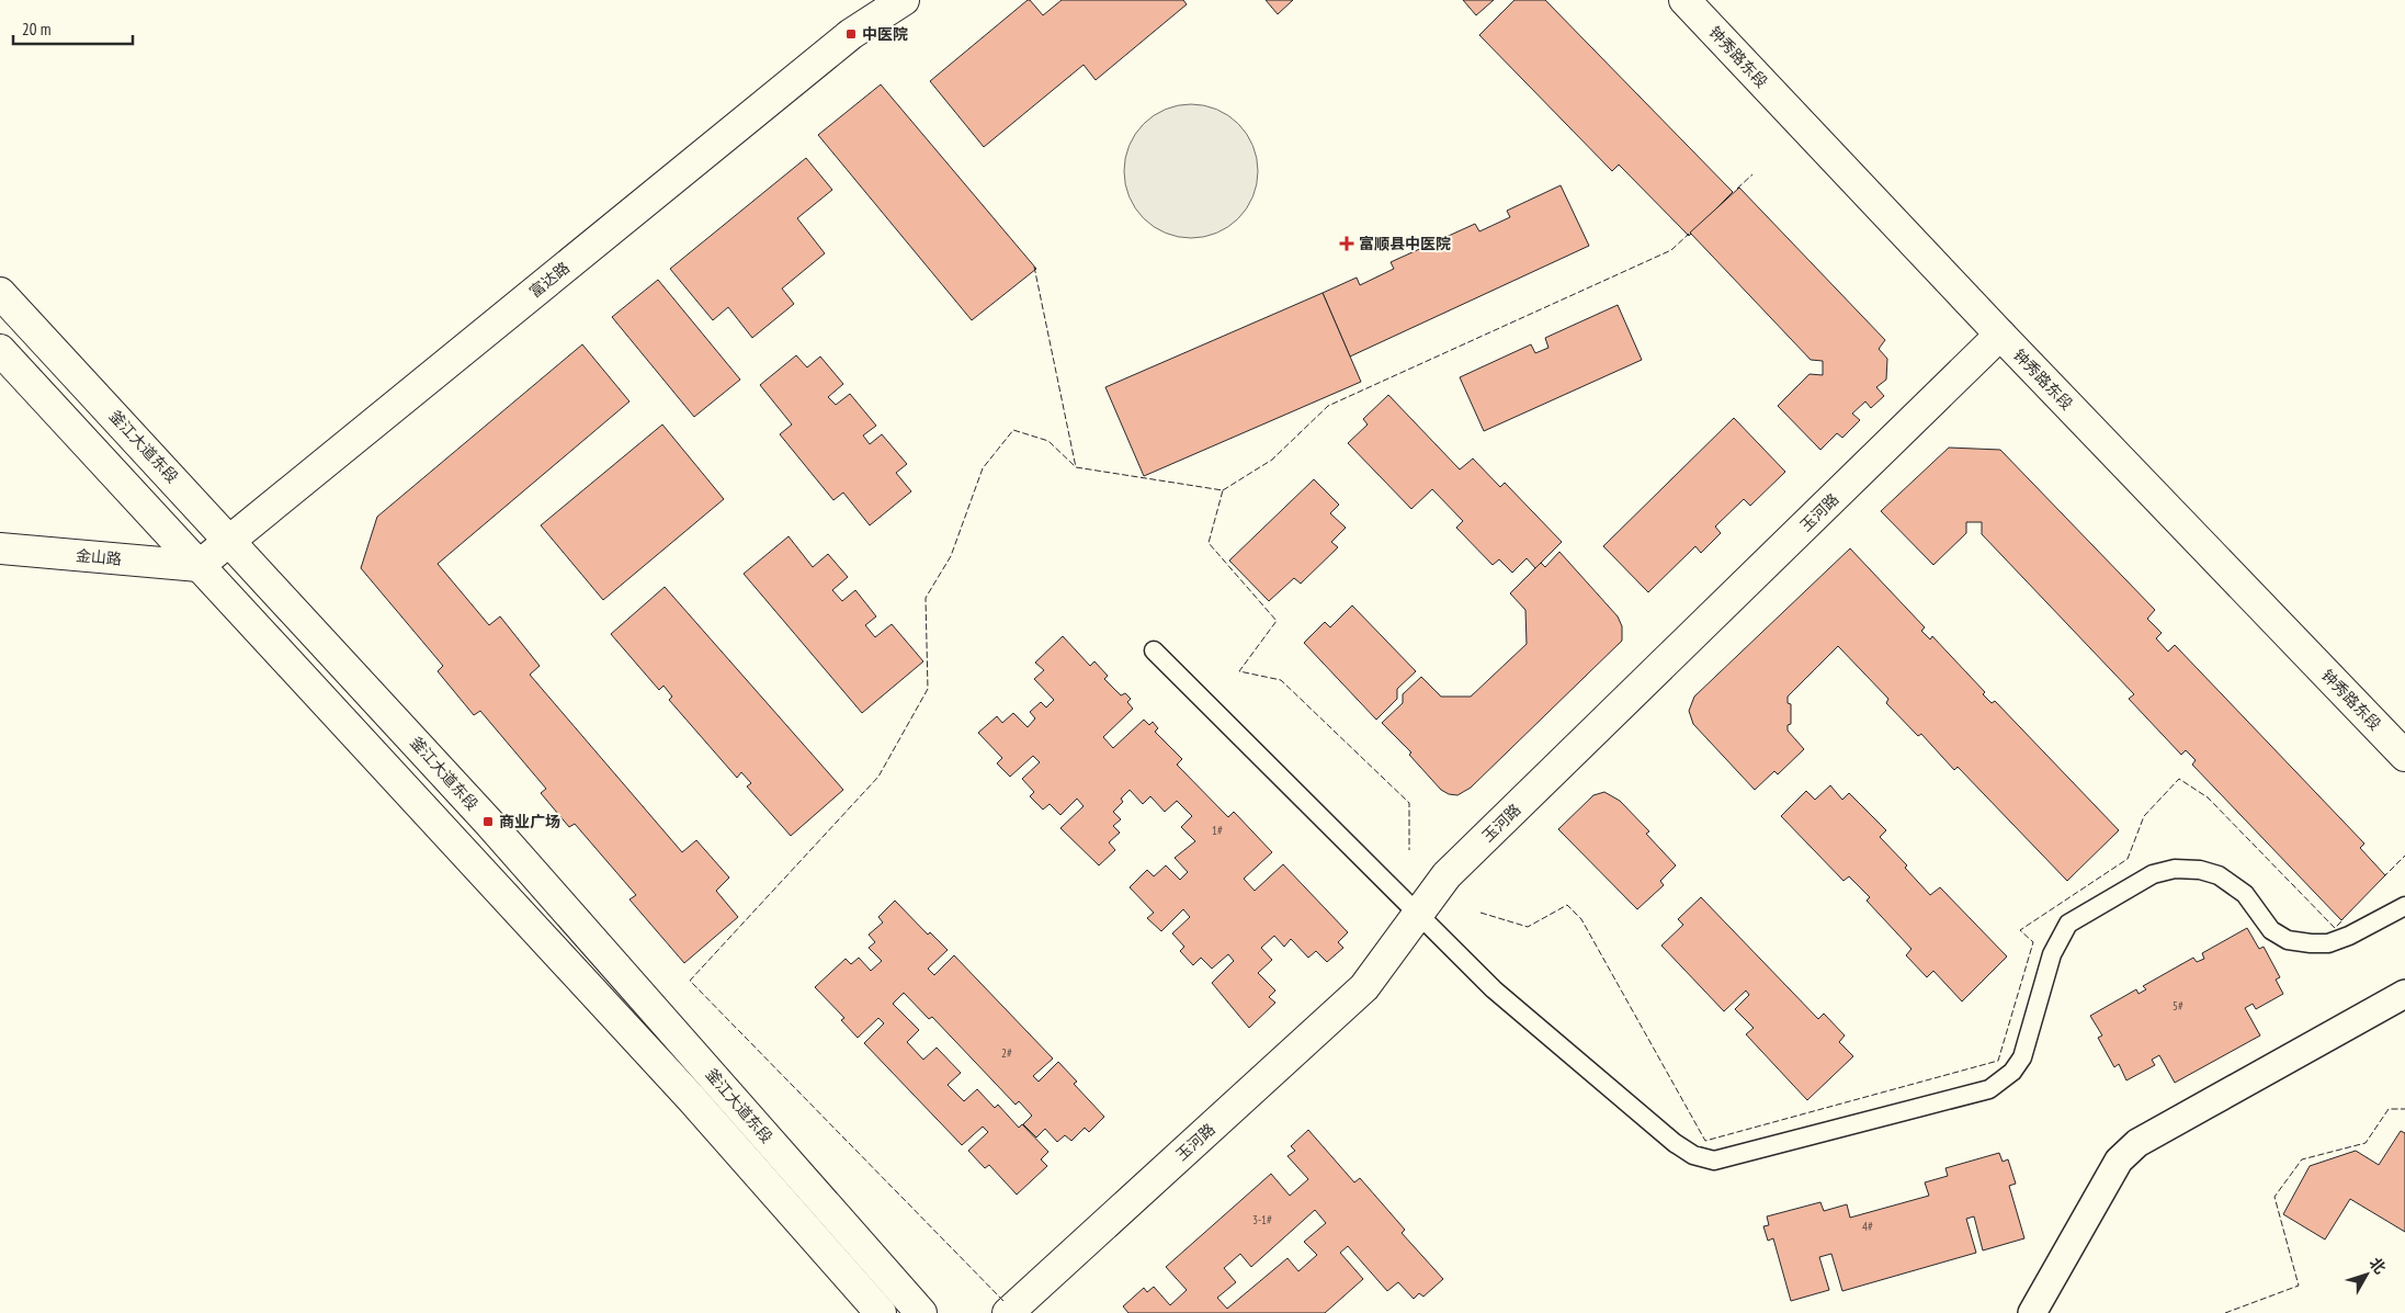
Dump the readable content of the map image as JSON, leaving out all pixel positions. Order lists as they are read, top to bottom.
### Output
{
  "streets": {
    "main road": [
      "钟秀路东段",
      "富达路",
      "釜江大道东段",
      "玉河路",
      "金山路"
    ]
  },
  "crossings": [
    ["钟秀路东段", "玉河路"],
    ["富达路", "釜江大道东段"],
    ["富达路", "金山路"],
    ["釜江大道东段", "金山路"]
  ],
  "places": {
    "transit": ["中医院", "商业广场"],
    "health": ["富顺县中医院"]
  },
  "house_numbers": [
    "1#",
    "5#",
    "2#",
    "3-1#",
    "4#"
  ],
  "scale_bar": "20 m",
  "north": "top right"
}
